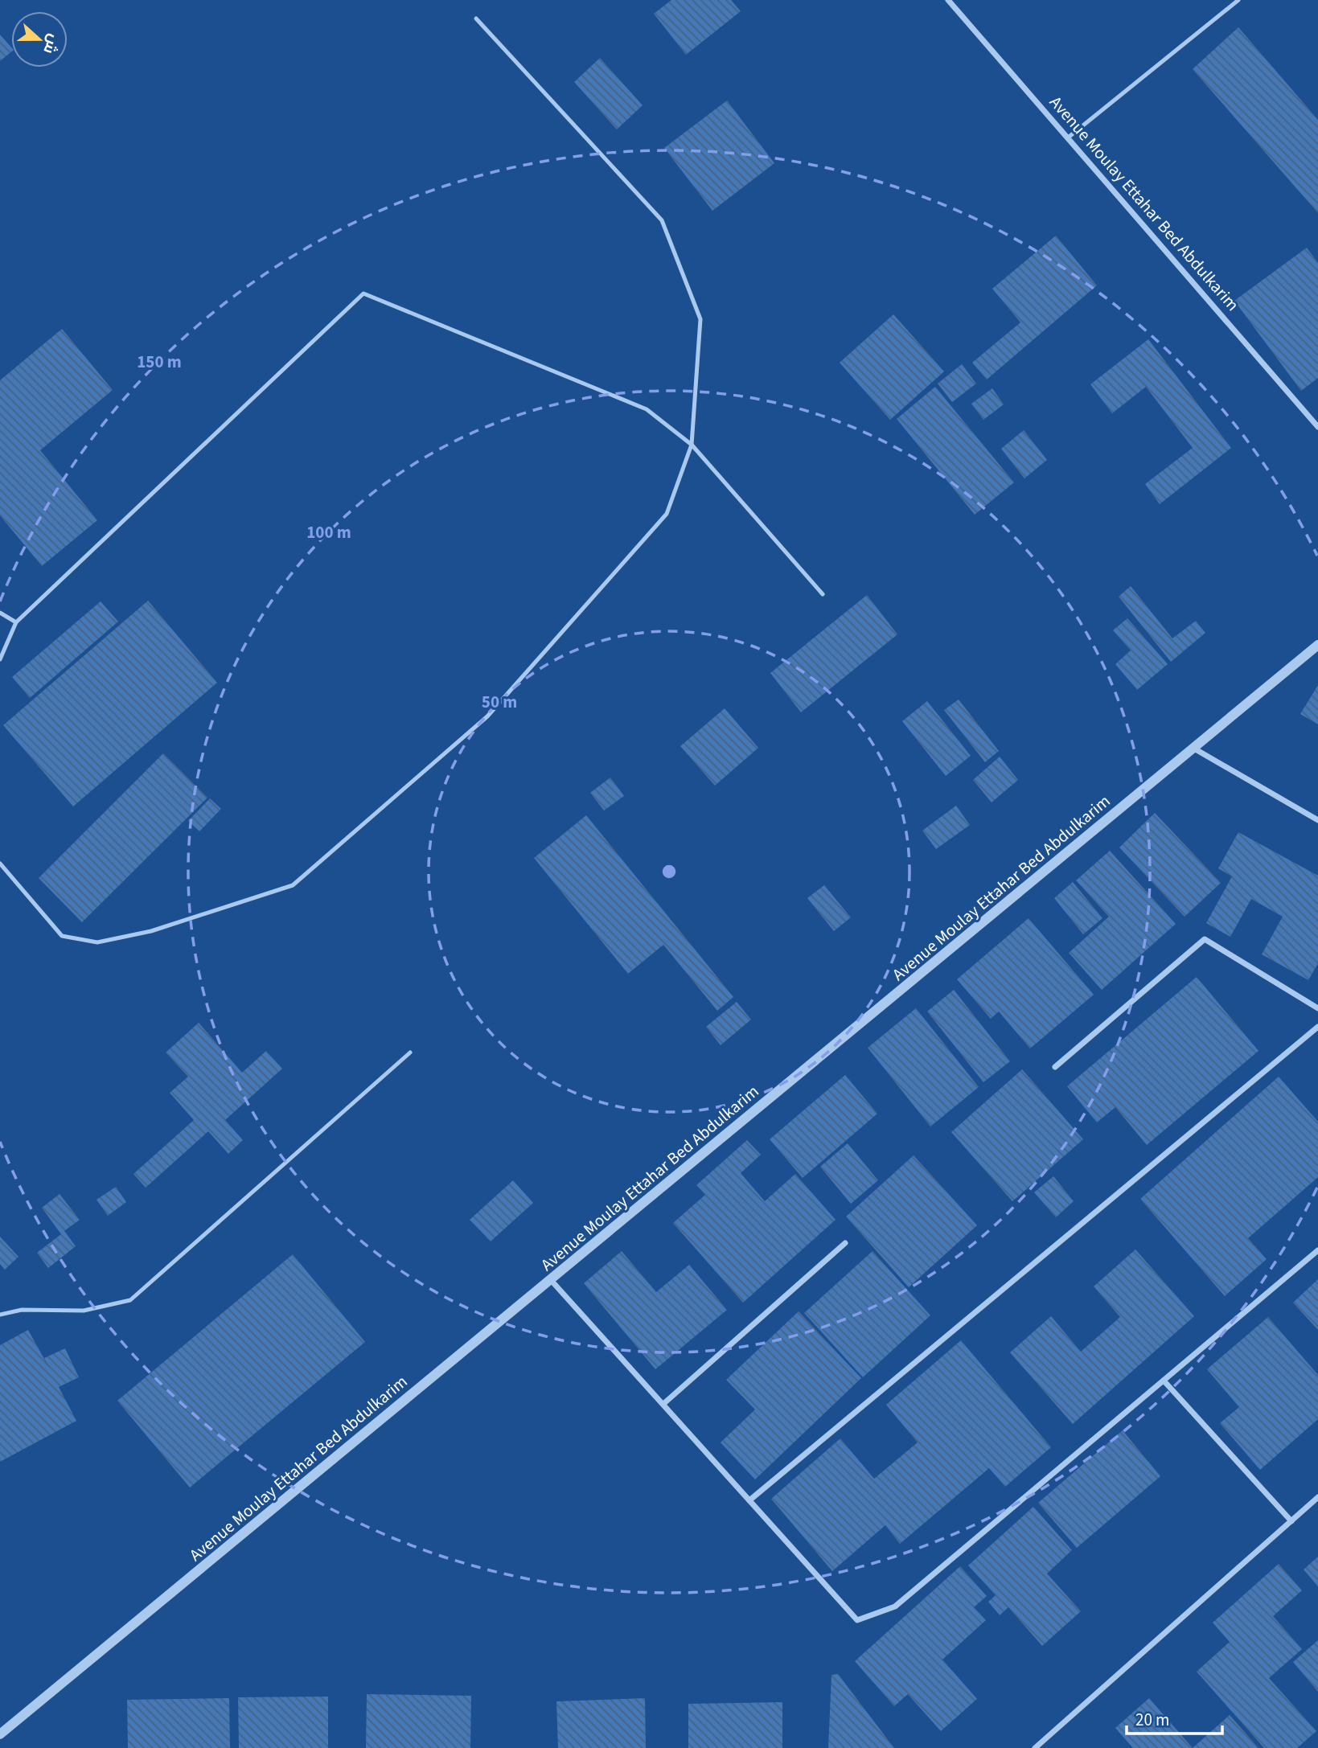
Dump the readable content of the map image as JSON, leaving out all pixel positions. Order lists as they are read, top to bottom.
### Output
{
  "streets": {
    "street": ["Avenue Moulay Ettahar Bed Abdulkarim"]
  },
  "scale_bar": "20 m",
  "north": "right",
  "rings": ["150 m", "100 m", "50 m"]
}
